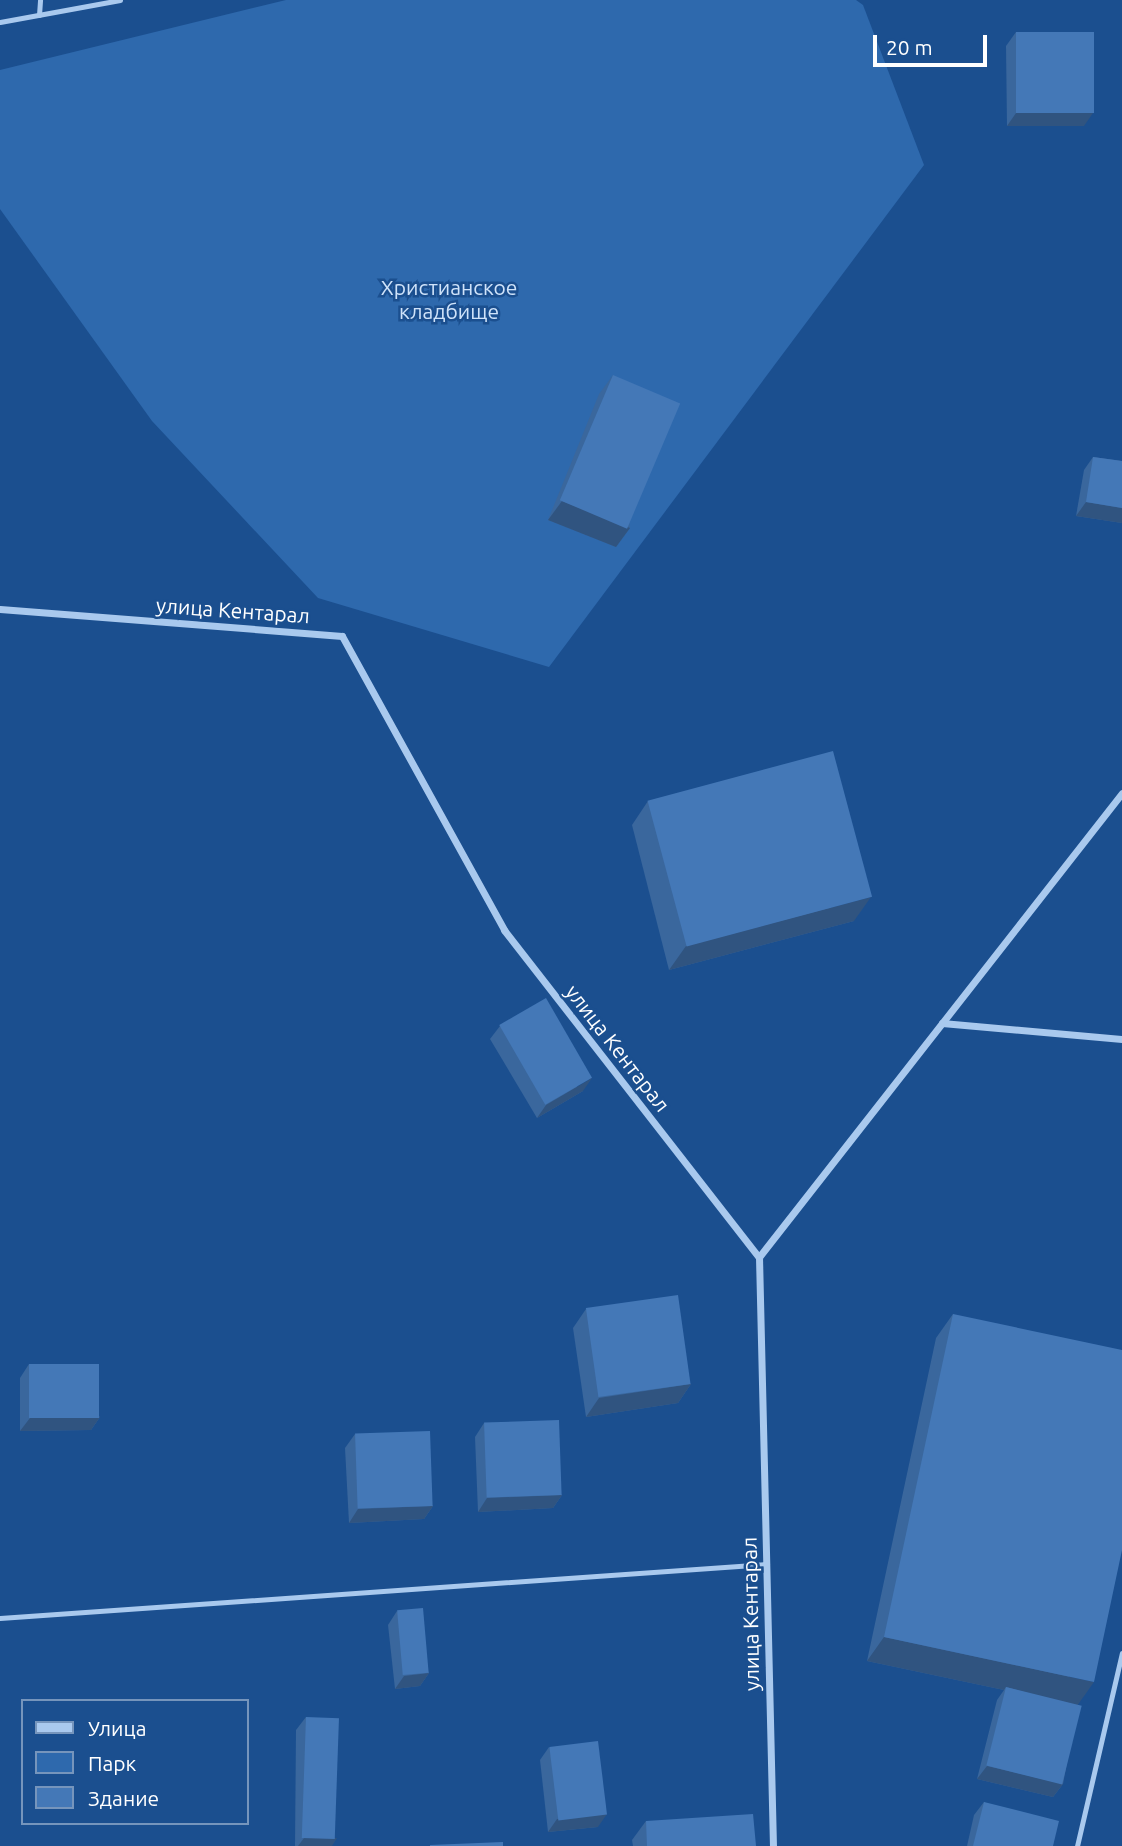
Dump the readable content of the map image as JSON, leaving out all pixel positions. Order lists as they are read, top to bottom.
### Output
{
  "streets": {
    "street": ["улица Кентарал"]
  },
  "parks": ["Христианское кладбище"],
  "legend": ["Улица", "Парк", "Здание"],
  "scale_bar": "20 m"
}
